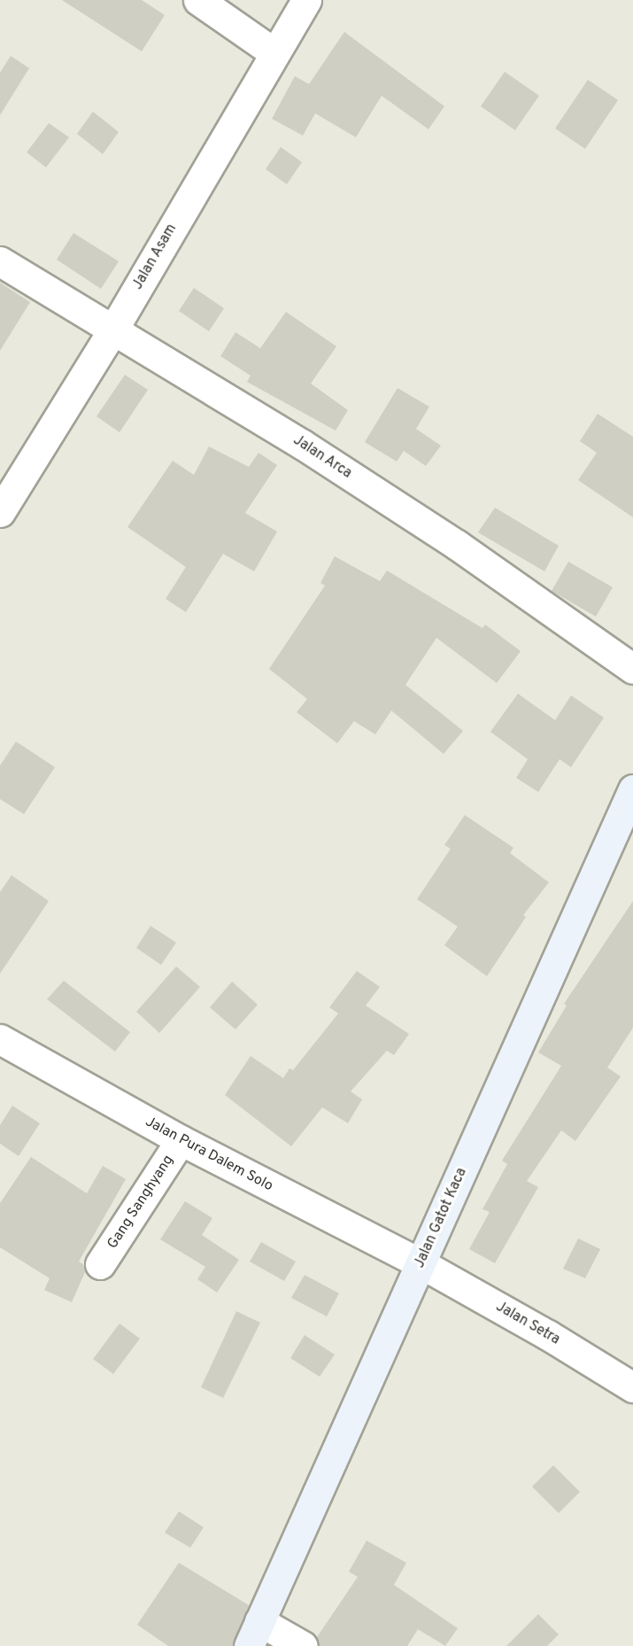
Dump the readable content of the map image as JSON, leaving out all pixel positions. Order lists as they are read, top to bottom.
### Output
{
  "streets": {
    "main road": ["Jalan Gatot Kaca"],
    "street": [
      "Jalan Asam",
      "Jalan Arca",
      "Jalan Pura Dalem Solo",
      "Gang Sanghyang",
      "Jalan Setra"
    ]
  },
  "crossings": [
    ["Jalan Asam", "Jalan Arca"],
    ["Jalan Pura Dalem Solo", "Gang Sanghyang"],
    ["Jalan Pura Dalem Solo", "Jalan Gatot Kaca"],
    ["Jalan Pura Dalem Solo", "Jalan Setra"],
    ["Jalan Gatot Kaca", "Jalan Setra"]
  ]
}
